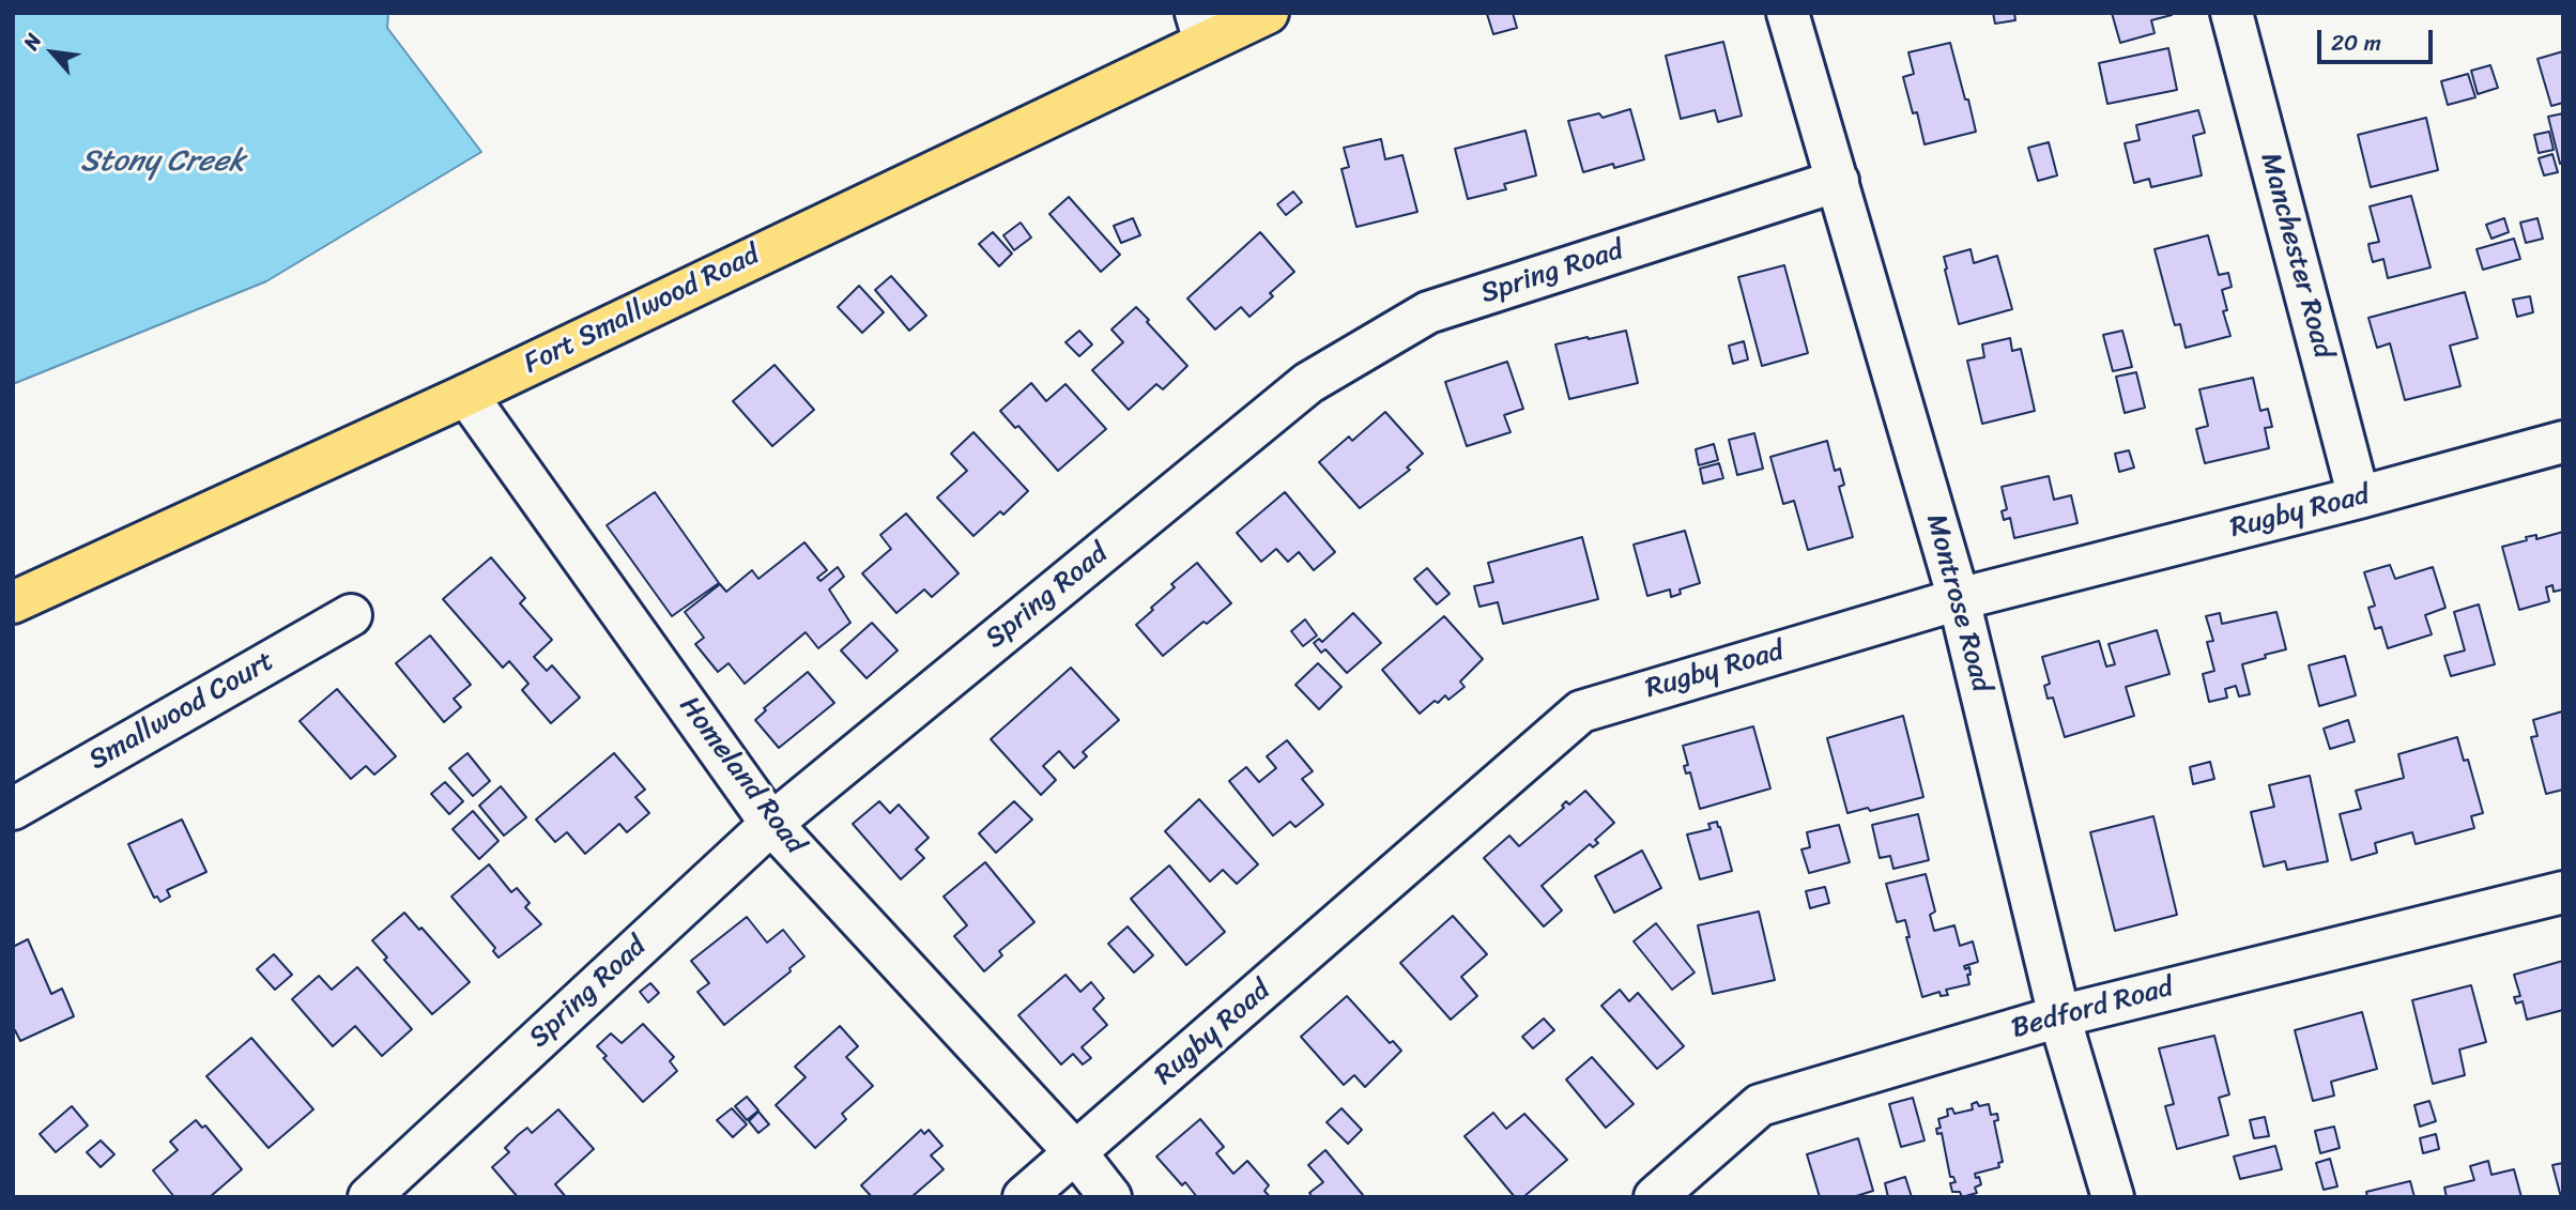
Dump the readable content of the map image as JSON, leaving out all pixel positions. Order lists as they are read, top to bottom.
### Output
{
  "streets": {
    "main road": ["Fort Smallwood Road"],
    "street": [
      "Manchester Road",
      "Spring Road",
      "Rugby Road",
      "Montrose Road",
      "Smallwood Court",
      "Homeland Road",
      "Bedford Road"
    ]
  },
  "crossings": [
    ["Manchester Road", "Rugby Road"],
    ["Spring Road", "Montrose Road"],
    ["Spring Road", "Homeland Road"],
    ["Fort Smallwood Road", "Homeland Road"],
    ["Rugby Road", "Montrose Road"],
    ["Rugby Road", "Homeland Road"],
    ["Montrose Road", "Bedford Road"]
  ],
  "water": ["Stony Creek"],
  "scale_bar": "20 m",
  "north": "top left"
}
